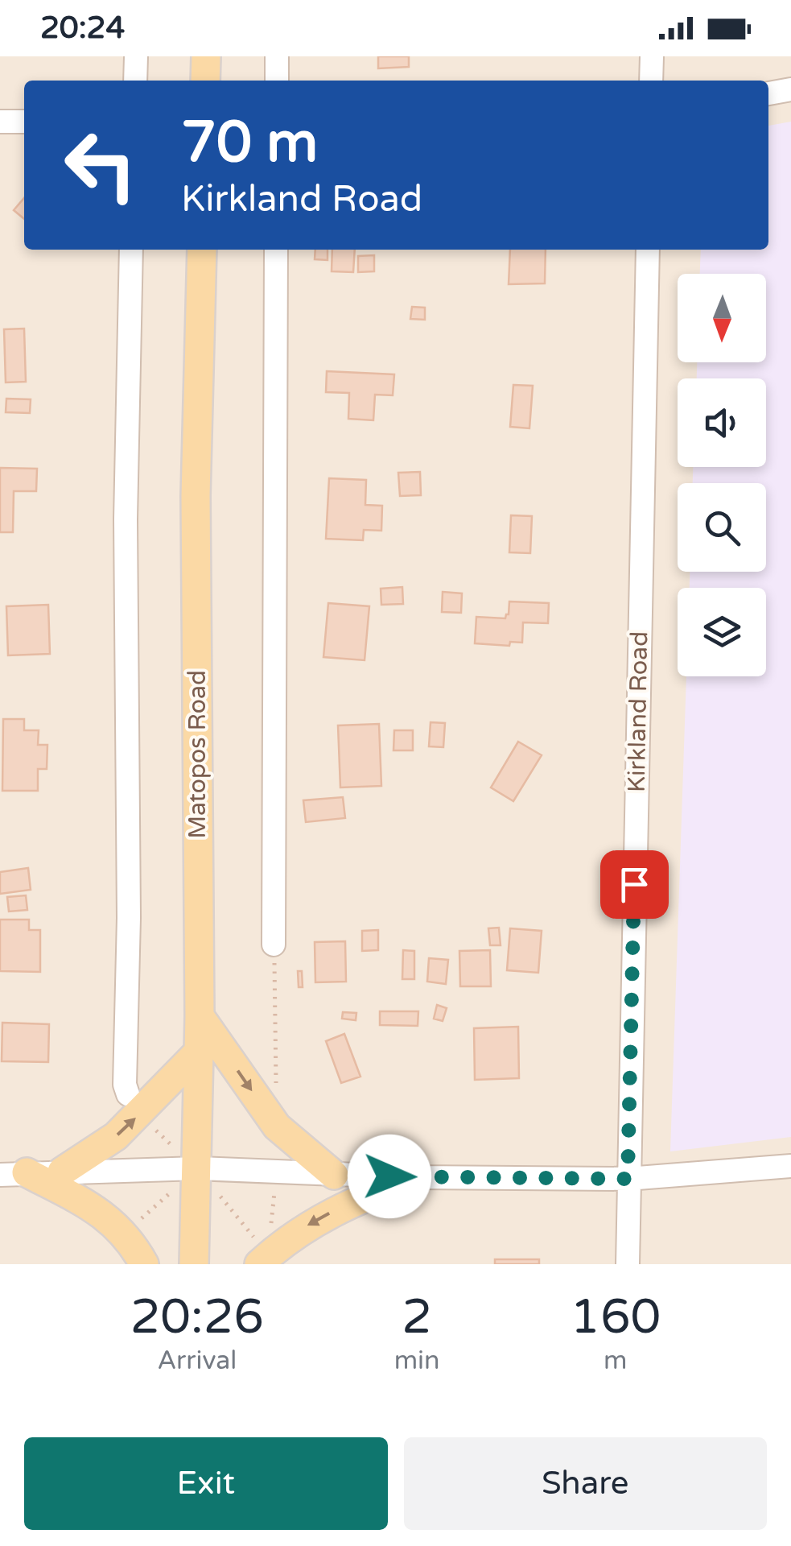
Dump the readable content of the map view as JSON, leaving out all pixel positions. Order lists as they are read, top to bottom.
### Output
{
  "streets": {
    "main road": ["Matopos Road"],
    "street": ["Kirkland Road"]
  },
  "north": "bottom",
  "page": {
    "status": "20:24",
    "turn": ["70 m", "Kirkland Road"],
    "eta": [
      "20:26",
      "Arrival",
      "2",
      "min",
      "160",
      "m"
    ],
    "buttons": ["Exit", "Share"]
  }
}
